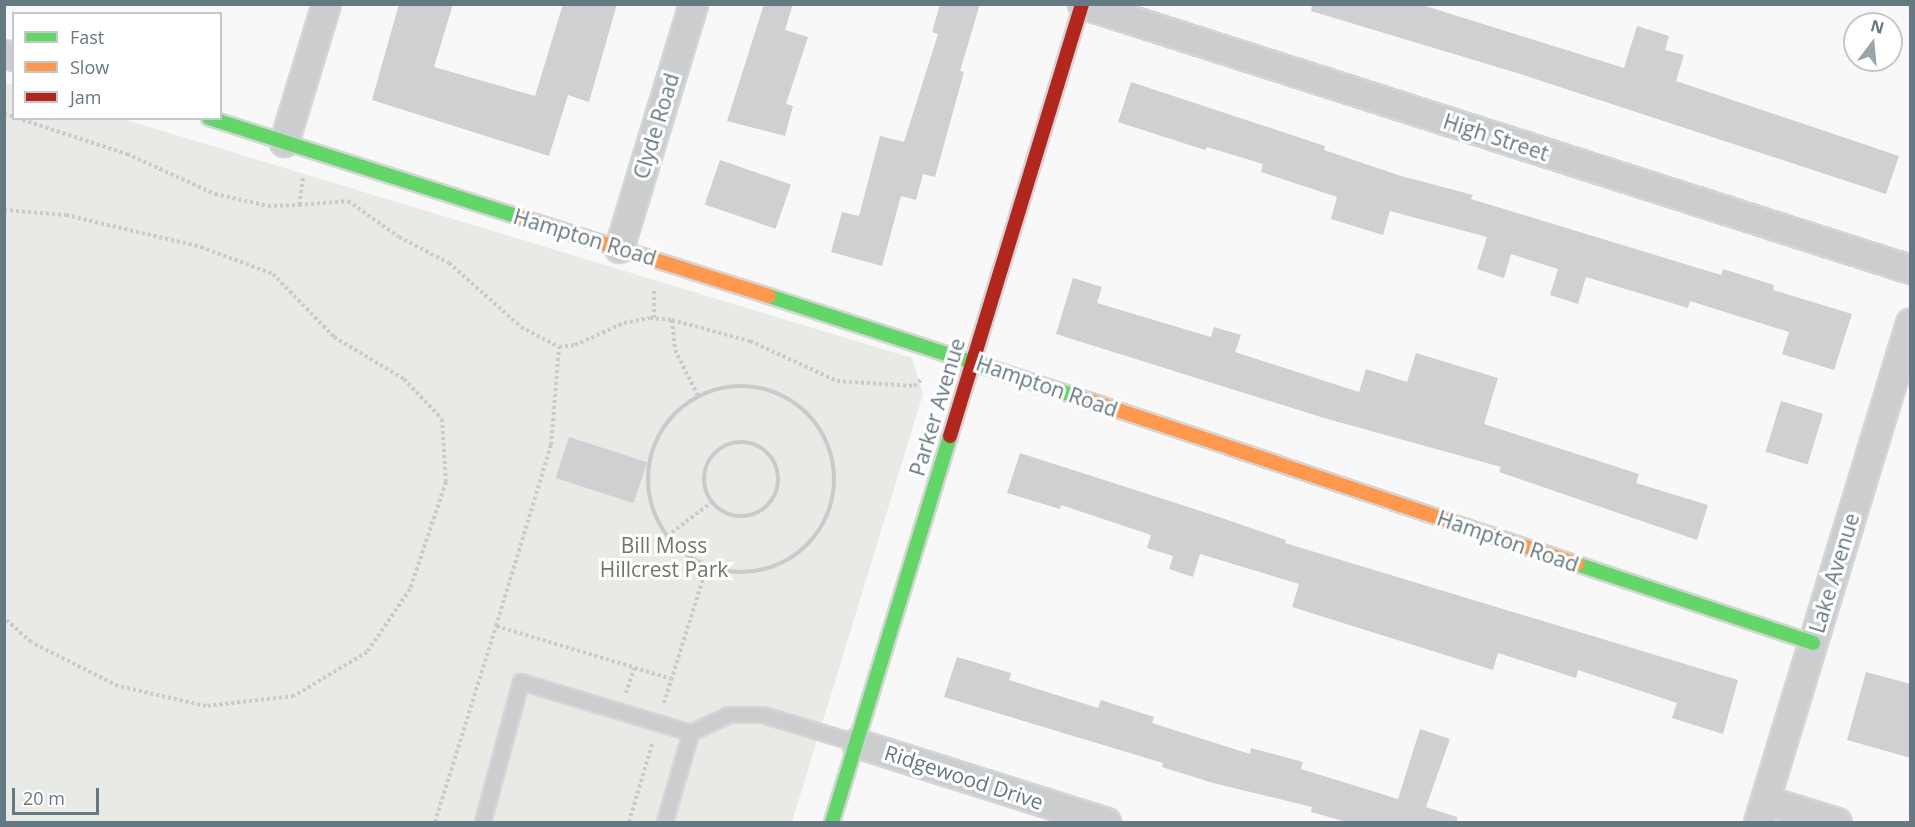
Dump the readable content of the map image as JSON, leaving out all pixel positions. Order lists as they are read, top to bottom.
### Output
{
  "streets": {
    "street": [
      "Clyde Road",
      "High Street",
      "Hampton Road",
      "Parker Avenue",
      "Lake Avenue",
      "Ridgewood Drive"
    ]
  },
  "crossings": [
    ["Clyde Road", "Hampton Road"],
    ["High Street", "Parker Avenue"],
    ["Hampton Road", "Parker Avenue"],
    ["Hampton Road", "Lake Avenue"],
    ["Parker Avenue", "Ridgewood Drive"]
  ],
  "parks": ["Bill Moss Hillcrest Park"],
  "legend": ["Fast", "Slow", "Jam"],
  "scale_bar": "20 m",
  "north": "top"
}
